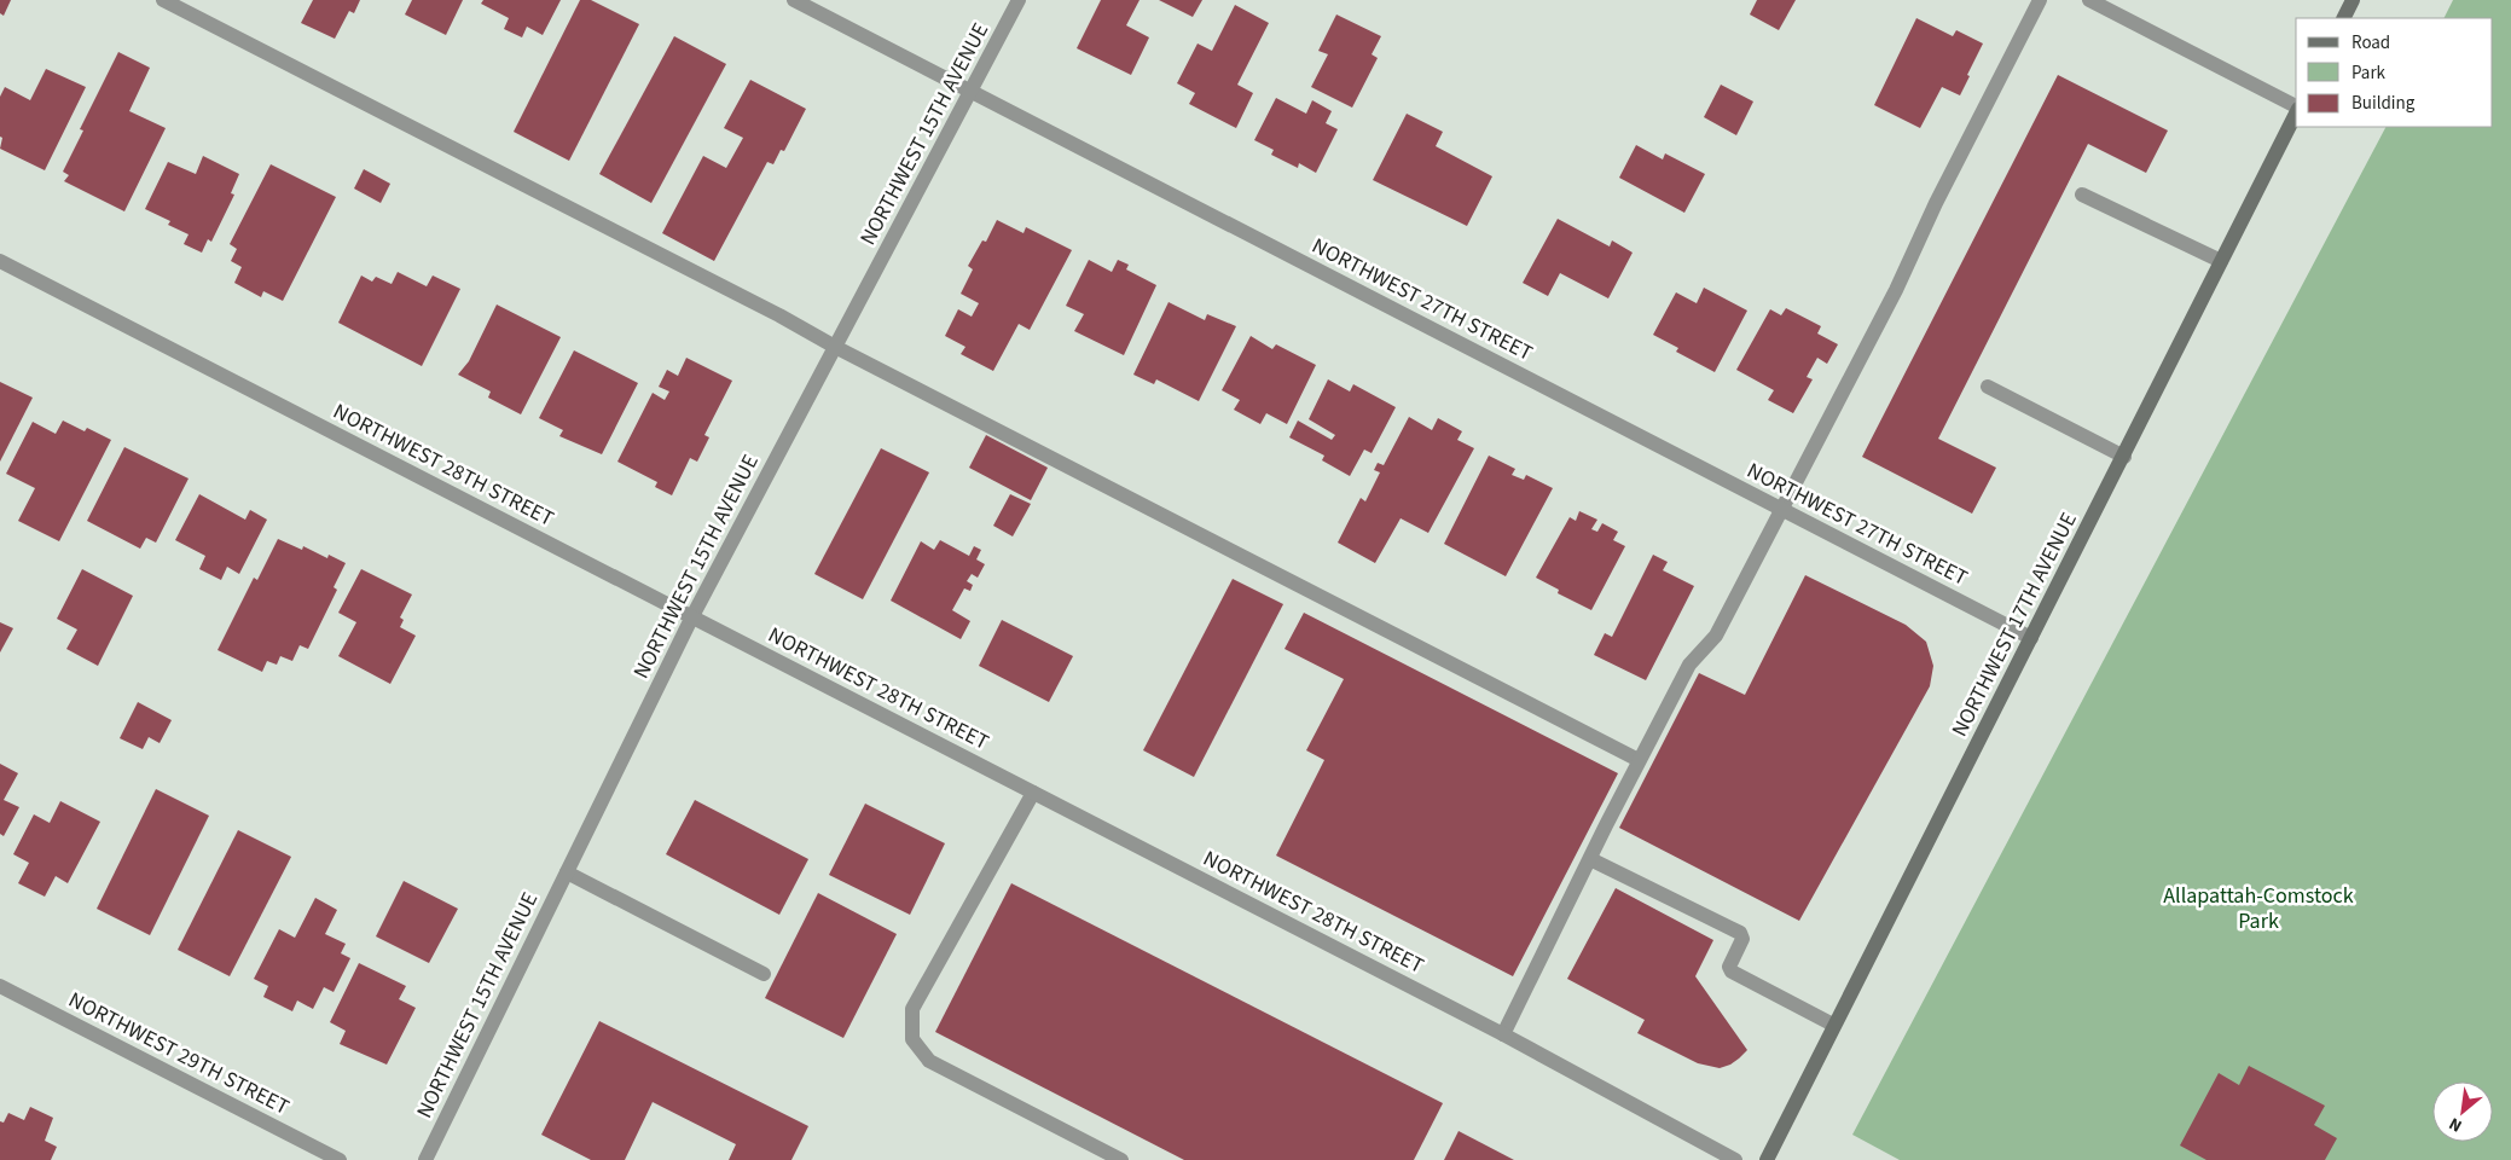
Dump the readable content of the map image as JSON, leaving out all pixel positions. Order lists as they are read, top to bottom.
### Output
{
  "streets": {
    "main road": ["NORTHWEST 17TH AVENUE"],
    "street": [
      "NORTHWEST 15TH AVENUE",
      "NORTHWEST 27TH STREET",
      "NORTHWEST 28TH STREET",
      "NORTHWEST 29TH STREET"
    ]
  },
  "crossings": [
    ["NORTHWEST 15TH AVENUE", "NORTHWEST 27TH STREET"],
    ["NORTHWEST 15TH AVENUE", "NORTHWEST 28TH STREET"],
    ["NORTHWEST 27TH STREET", "NORTHWEST 17TH AVENUE"]
  ],
  "parks": ["Allapattah-Comstock Park"],
  "legend": ["Road", "Park", "Building"],
  "north": "bottom left"
}
